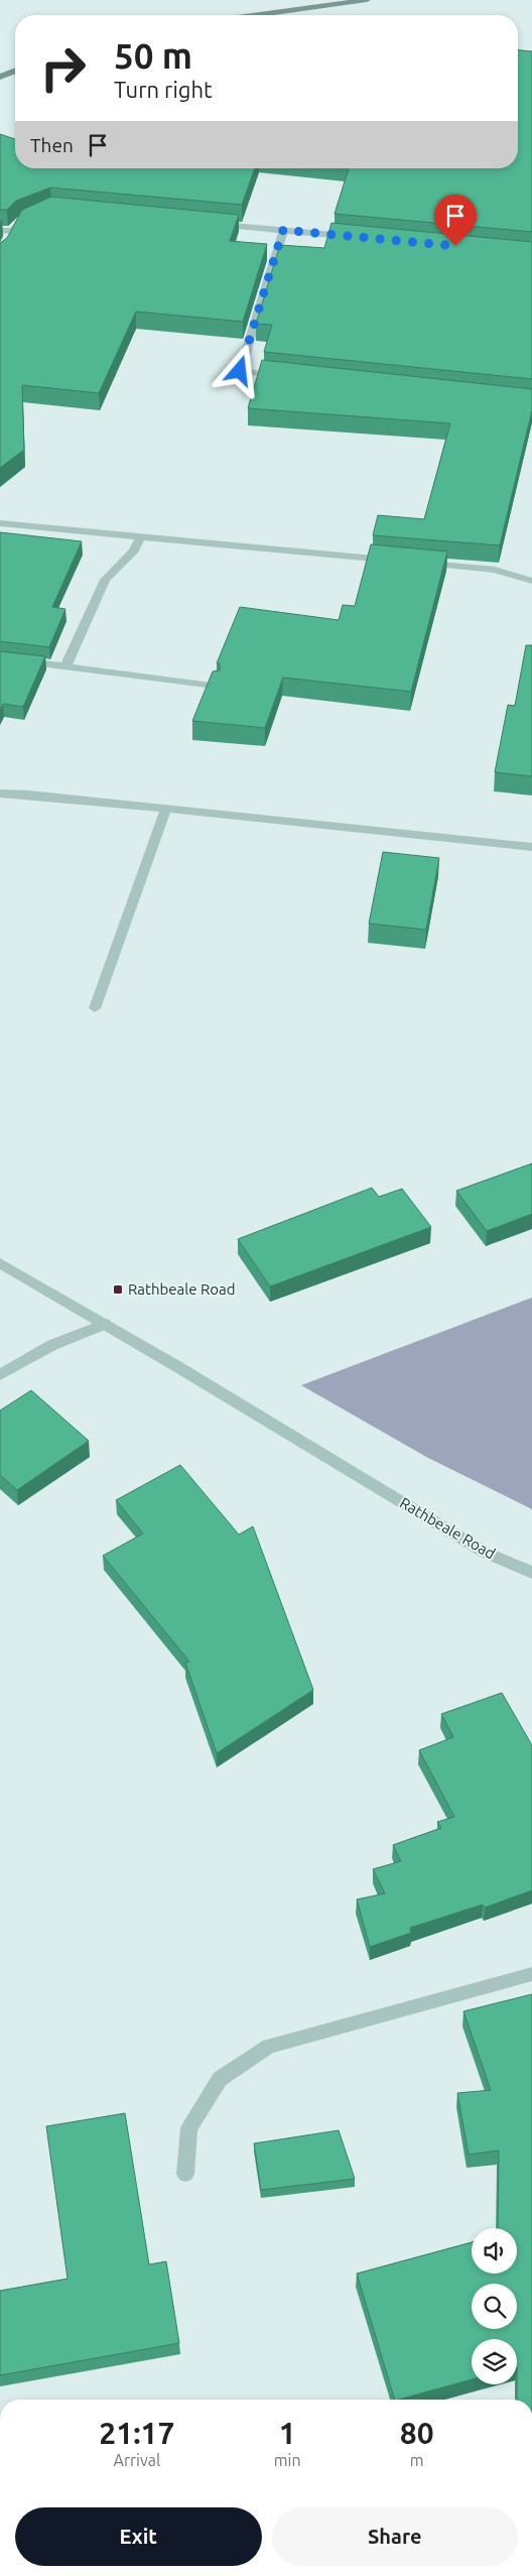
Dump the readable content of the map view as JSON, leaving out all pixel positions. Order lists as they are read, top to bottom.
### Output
{
  "streets": {
    "street": ["Rathbeale Road"]
  },
  "places": {
    "transit": ["Rathbeale Road"]
  },
  "page": {
    "turn": ["50 m", "Turn right"],
    "then": "Then",
    "eta": [
      "21:17",
      "Arrival",
      "1",
      "min",
      "80",
      "m"
    ],
    "buttons": ["Exit", "Share"]
  }
}
